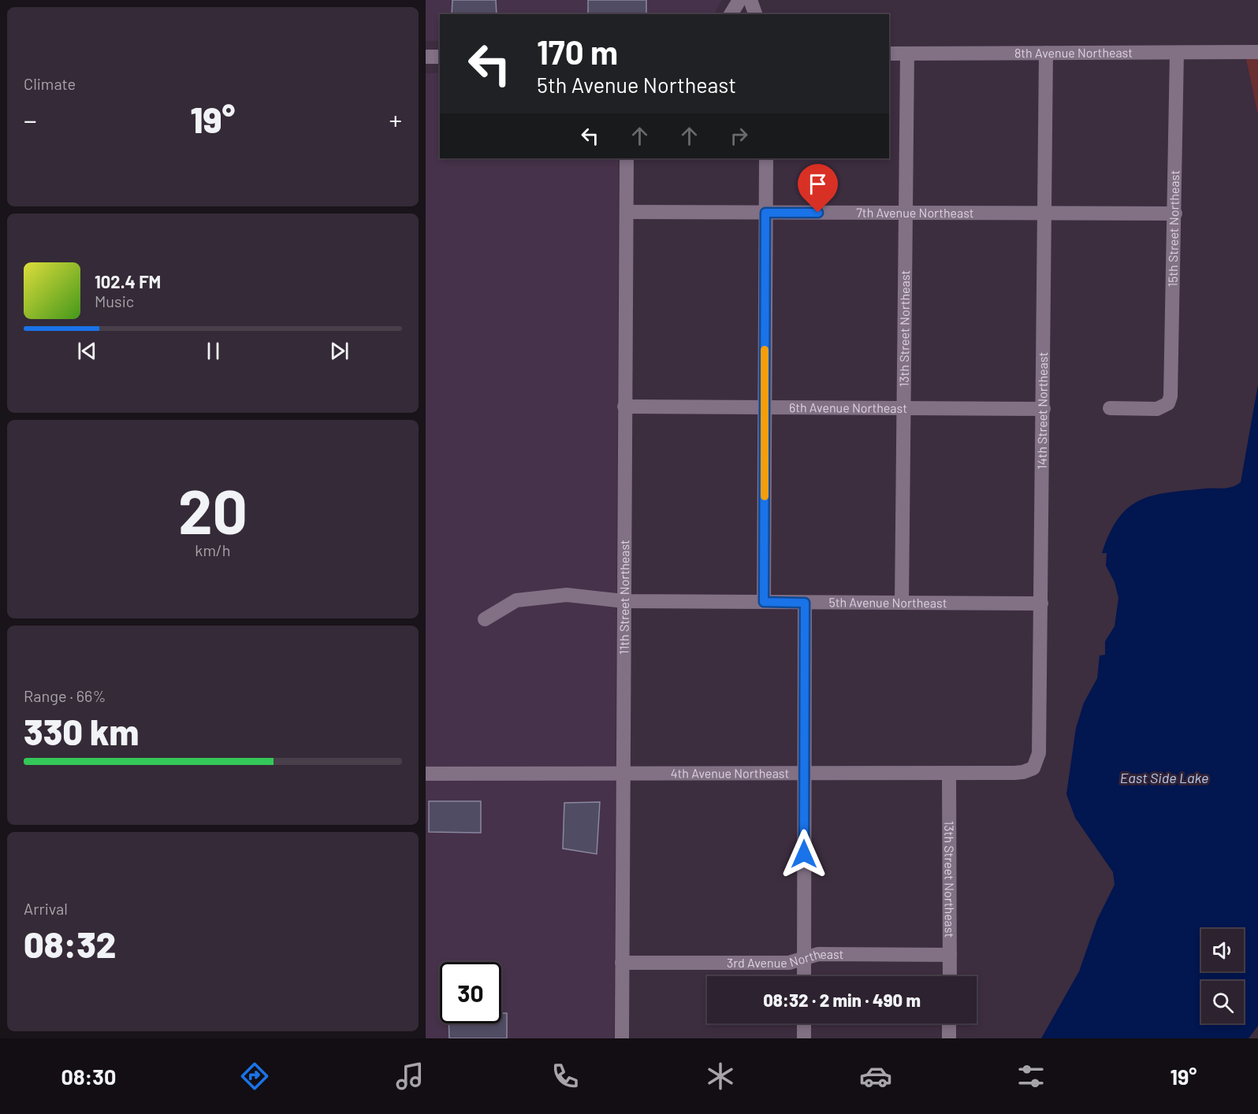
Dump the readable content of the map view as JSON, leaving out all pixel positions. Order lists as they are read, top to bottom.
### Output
{
  "streets": {
    "street": [
      "8th Avenue Northeast",
      "7th Avenue Northeast",
      "15th Street Northeast",
      "13th Street Northeast",
      "6th Avenue Northeast",
      "14th Street Northeast",
      "11th Street Northeast",
      "5th Avenue Northeast",
      "4th Avenue Northeast",
      "3rd Avenue Northeast"
    ]
  },
  "crossings": [
    ["8th Avenue Northeast", "15th Street Northeast"],
    ["8th Avenue Northeast", "13th Street Northeast"],
    ["8th Avenue Northeast", "14th Street Northeast"],
    ["7th Avenue Northeast", "15th Street Northeast"],
    ["7th Avenue Northeast", "13th Street Northeast"],
    ["7th Avenue Northeast", "14th Street Northeast"],
    ["7th Avenue Northeast", "11th Street Northeast"],
    ["13th Street Northeast", "6th Avenue Northeast"],
    ["13th Street Northeast", "5th Avenue Northeast"],
    ["13th Street Northeast", "4th Avenue Northeast"],
    ["13th Street Northeast", "3rd Avenue Northeast"],
    ["6th Avenue Northeast", "14th Street Northeast"],
    ["6th Avenue Northeast", "11th Street Northeast"],
    ["14th Street Northeast", "5th Avenue Northeast"],
    ["14th Street Northeast", "4th Avenue Northeast"],
    ["11th Street Northeast", "5th Avenue Northeast"],
    ["11th Street Northeast", "4th Avenue Northeast"],
    ["11th Street Northeast", "3rd Avenue Northeast"]
  ],
  "water": ["East Side Lake"],
  "page": {
    "tile": [
      "Climate",
      ["20", "km/h"],
      ["Range · 66%", "330 km"],
      ["Arrival", "08:32"]
    ],
    "turn": ["170 m", "5th Avenue Northeast"],
    "heat": ["−", "19°", "+"],
    "song": ["102.4 FM", "Music"],
    "limit": "30",
    "trip": "08:32 · 2 min · 490 m",
    "tabs": ["08:30", "19°"]
  }
}
